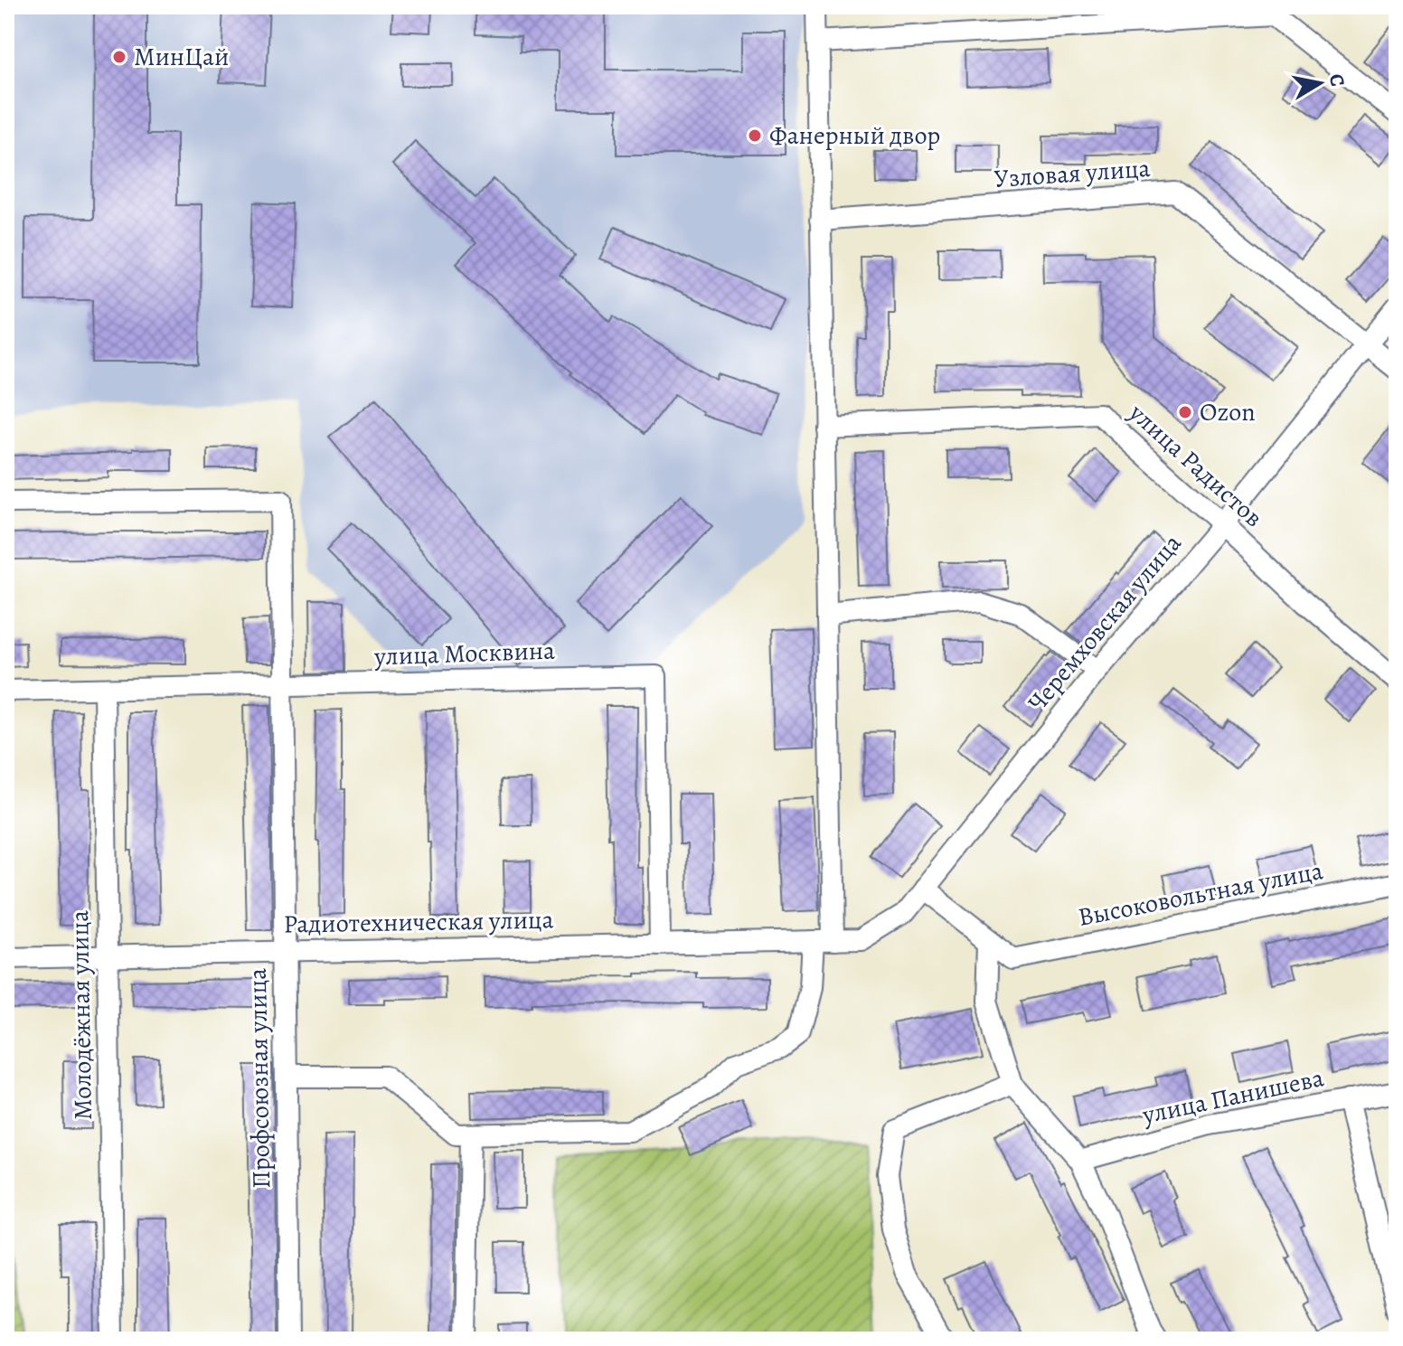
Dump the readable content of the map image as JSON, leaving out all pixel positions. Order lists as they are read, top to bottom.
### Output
{
  "streets": {
    "street": [
      "Узловая улица",
      "улица Радистов",
      "Черемховская улица",
      "улица Москвина",
      "Высоковольтная улица",
      "Радиотехническая улица",
      "Молодёжная улица",
      "Профсоюзная улица",
      "улица Панишева"
    ]
  },
  "crossings": [
    ["Узловая улица", "Черемховская улица"],
    ["улица Радистов", "Черемховская улица"],
    ["Черемховская улица", "Радиотехническая улица"],
    ["улица Москвина", "Радиотехническая улица"],
    ["улица Москвина", "Молодёжная улица"],
    ["улица Москвина", "Профсоюзная улица"],
    ["Радиотехническая улица", "Молодёжная улица"],
    ["Радиотехническая улица", "Профсоюзная улица"]
  ],
  "places": ["МинЦай", "Фанерный двор", "Ozon"],
  "north": "right"
}
